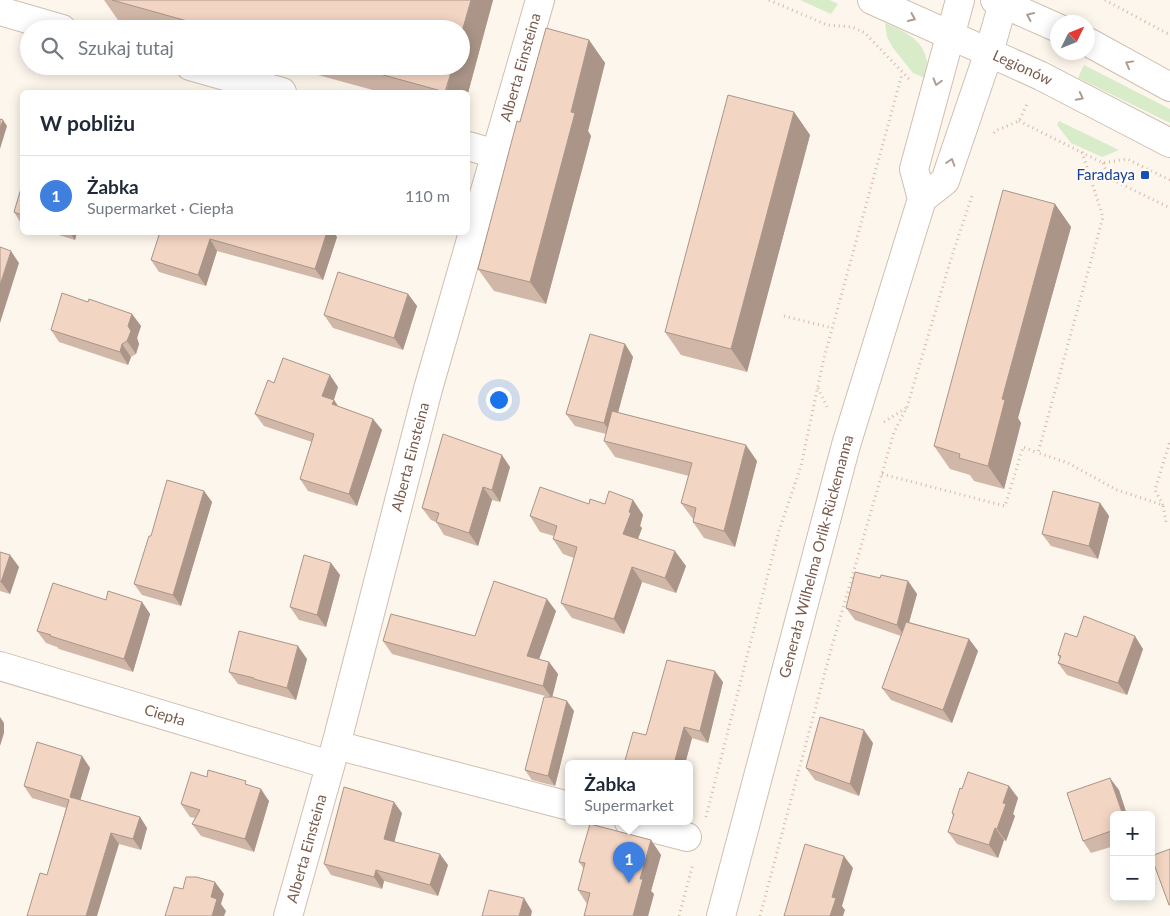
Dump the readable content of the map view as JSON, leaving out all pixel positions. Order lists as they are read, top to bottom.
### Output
{
  "streets": {
    "street": [
      "Alberta Einsteina",
      "Legionów",
      "Generała Wilhelma Orlik-Rückemanna",
      "Ciepła"
    ]
  },
  "crossings": [
    ["Alberta Einsteina", "Ciepła"]
  ],
  "places": {
    "transit": ["Faradaya"]
  },
  "north": "top right",
  "page": {
    "search": "Szukaj tutaj",
    "heading": "W pobliżu",
    "list": [
      {
        "mark": "1",
        "name": "Żabka",
        "note": "Supermarket · Ciepła",
        "value": "110 m"
      }
    ],
    "popup": ["Żabka", "Supermarket"],
    "map_buttons": ["+", "−"],
    "pins": "1"
  }
}
